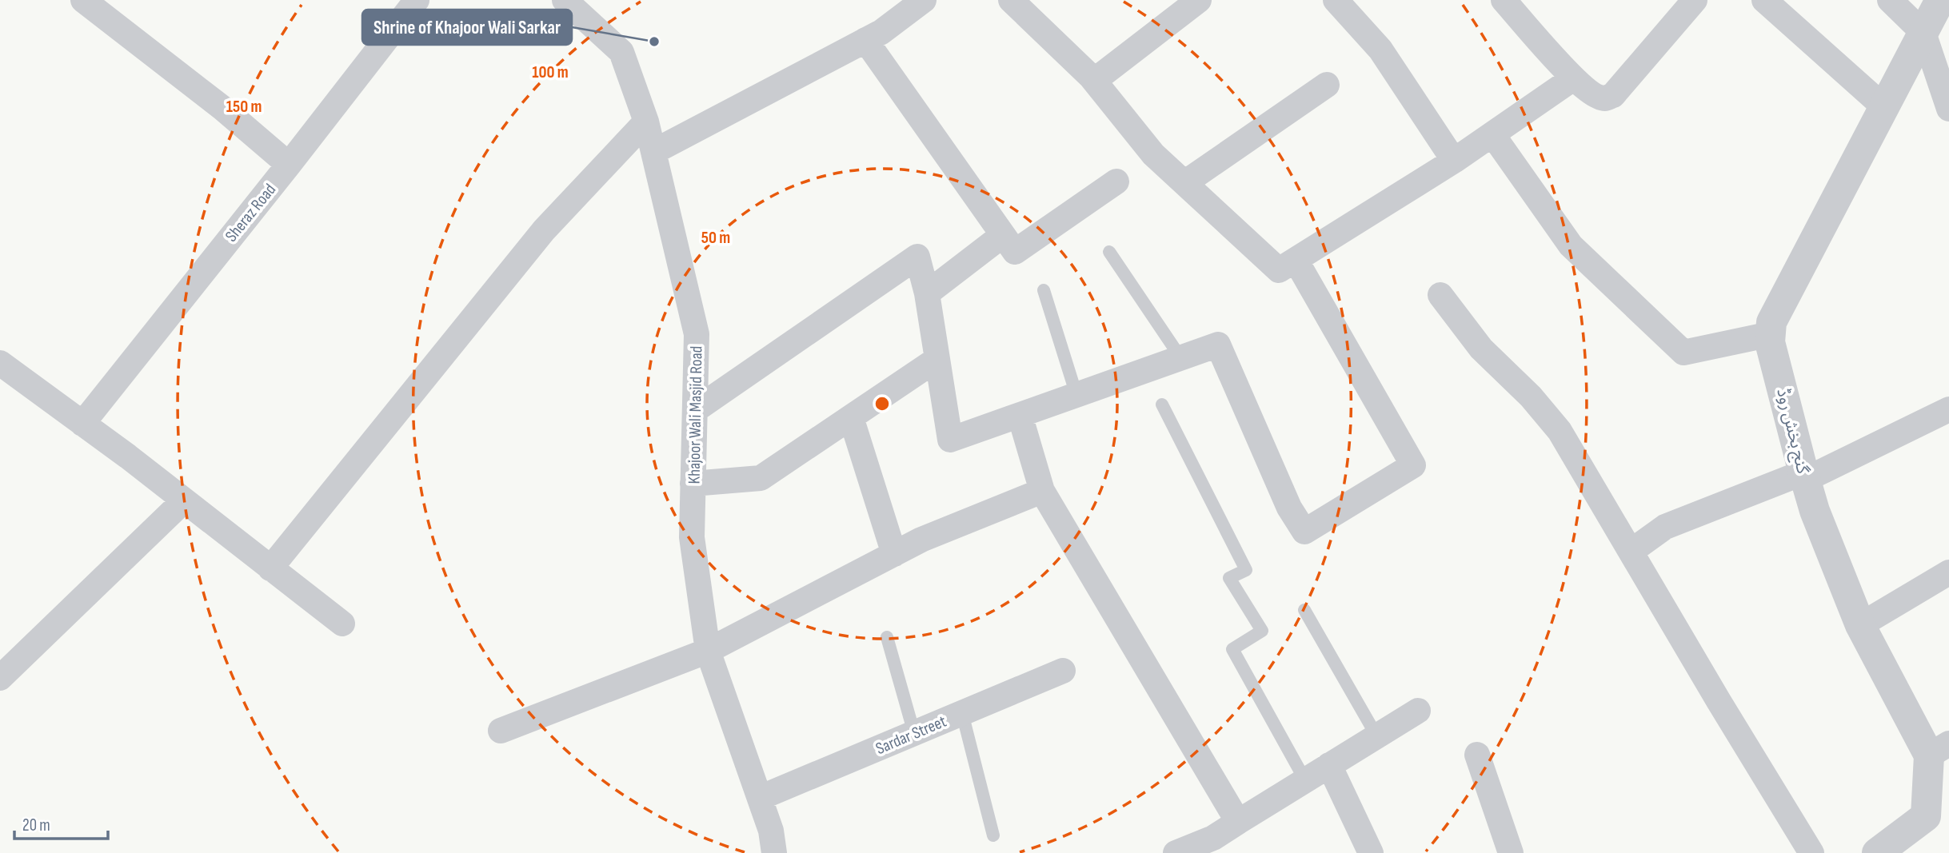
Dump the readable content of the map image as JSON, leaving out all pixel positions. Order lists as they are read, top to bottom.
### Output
{
  "streets": {
    "street": [
      "Sheraz Road",
      "Khajoor Wali Masjid Road",
      "گنج بخش روڈ",
      "Sardar Street"
    ]
  },
  "crossings": [
    ["Khajoor Wali Masjid Road", "Sardar Street"]
  ],
  "places": ["Shrine of Khajoor Wali Sarkar"],
  "scale_bar": "20 m",
  "rings": ["100 m", "150 m", "50 m"]
}
